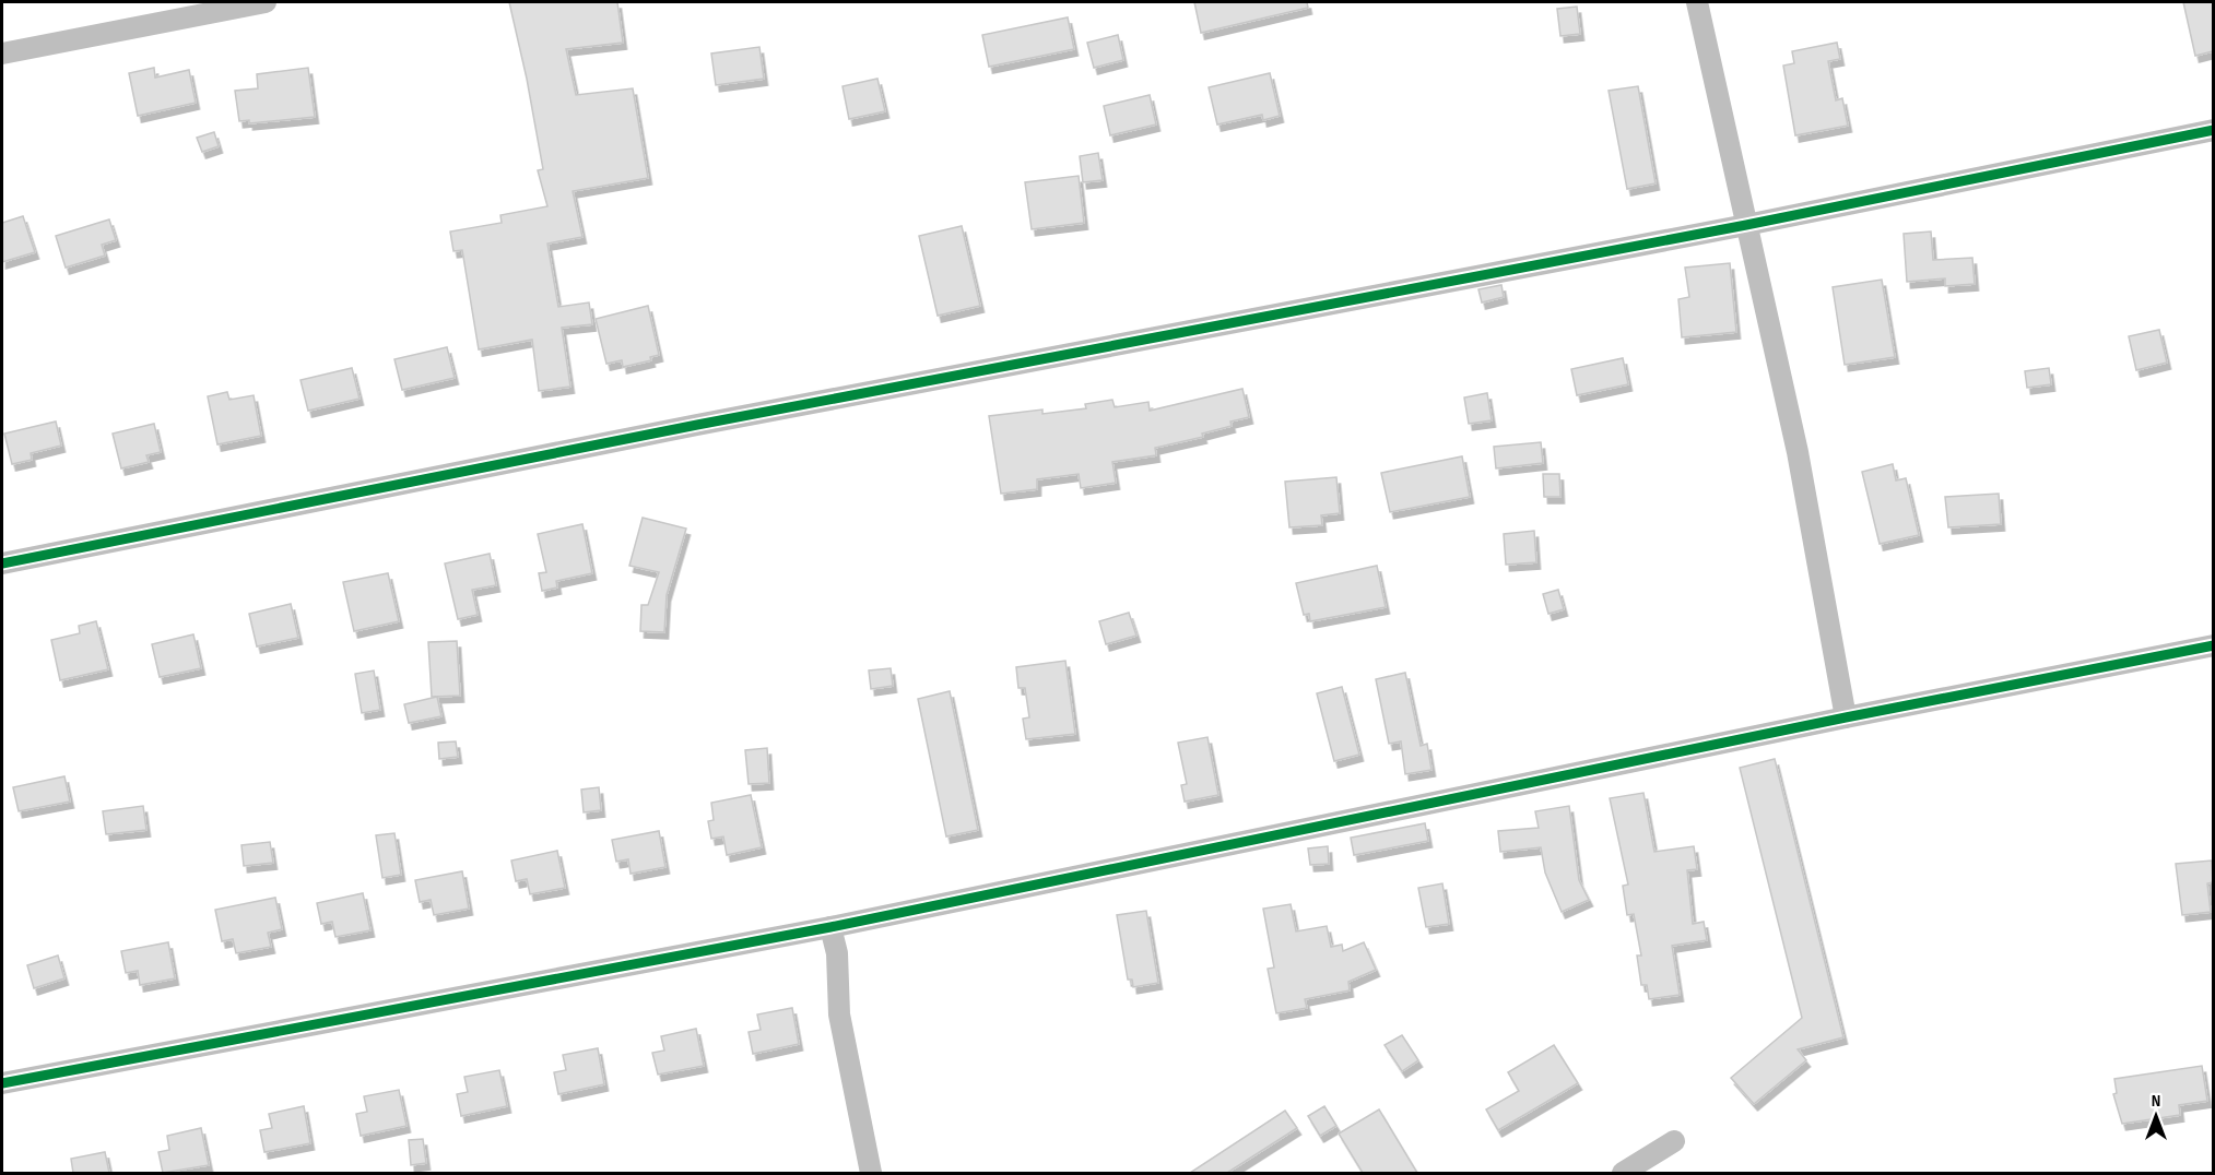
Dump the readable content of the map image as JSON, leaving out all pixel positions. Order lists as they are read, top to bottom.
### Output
{
  "north": "top"
}
